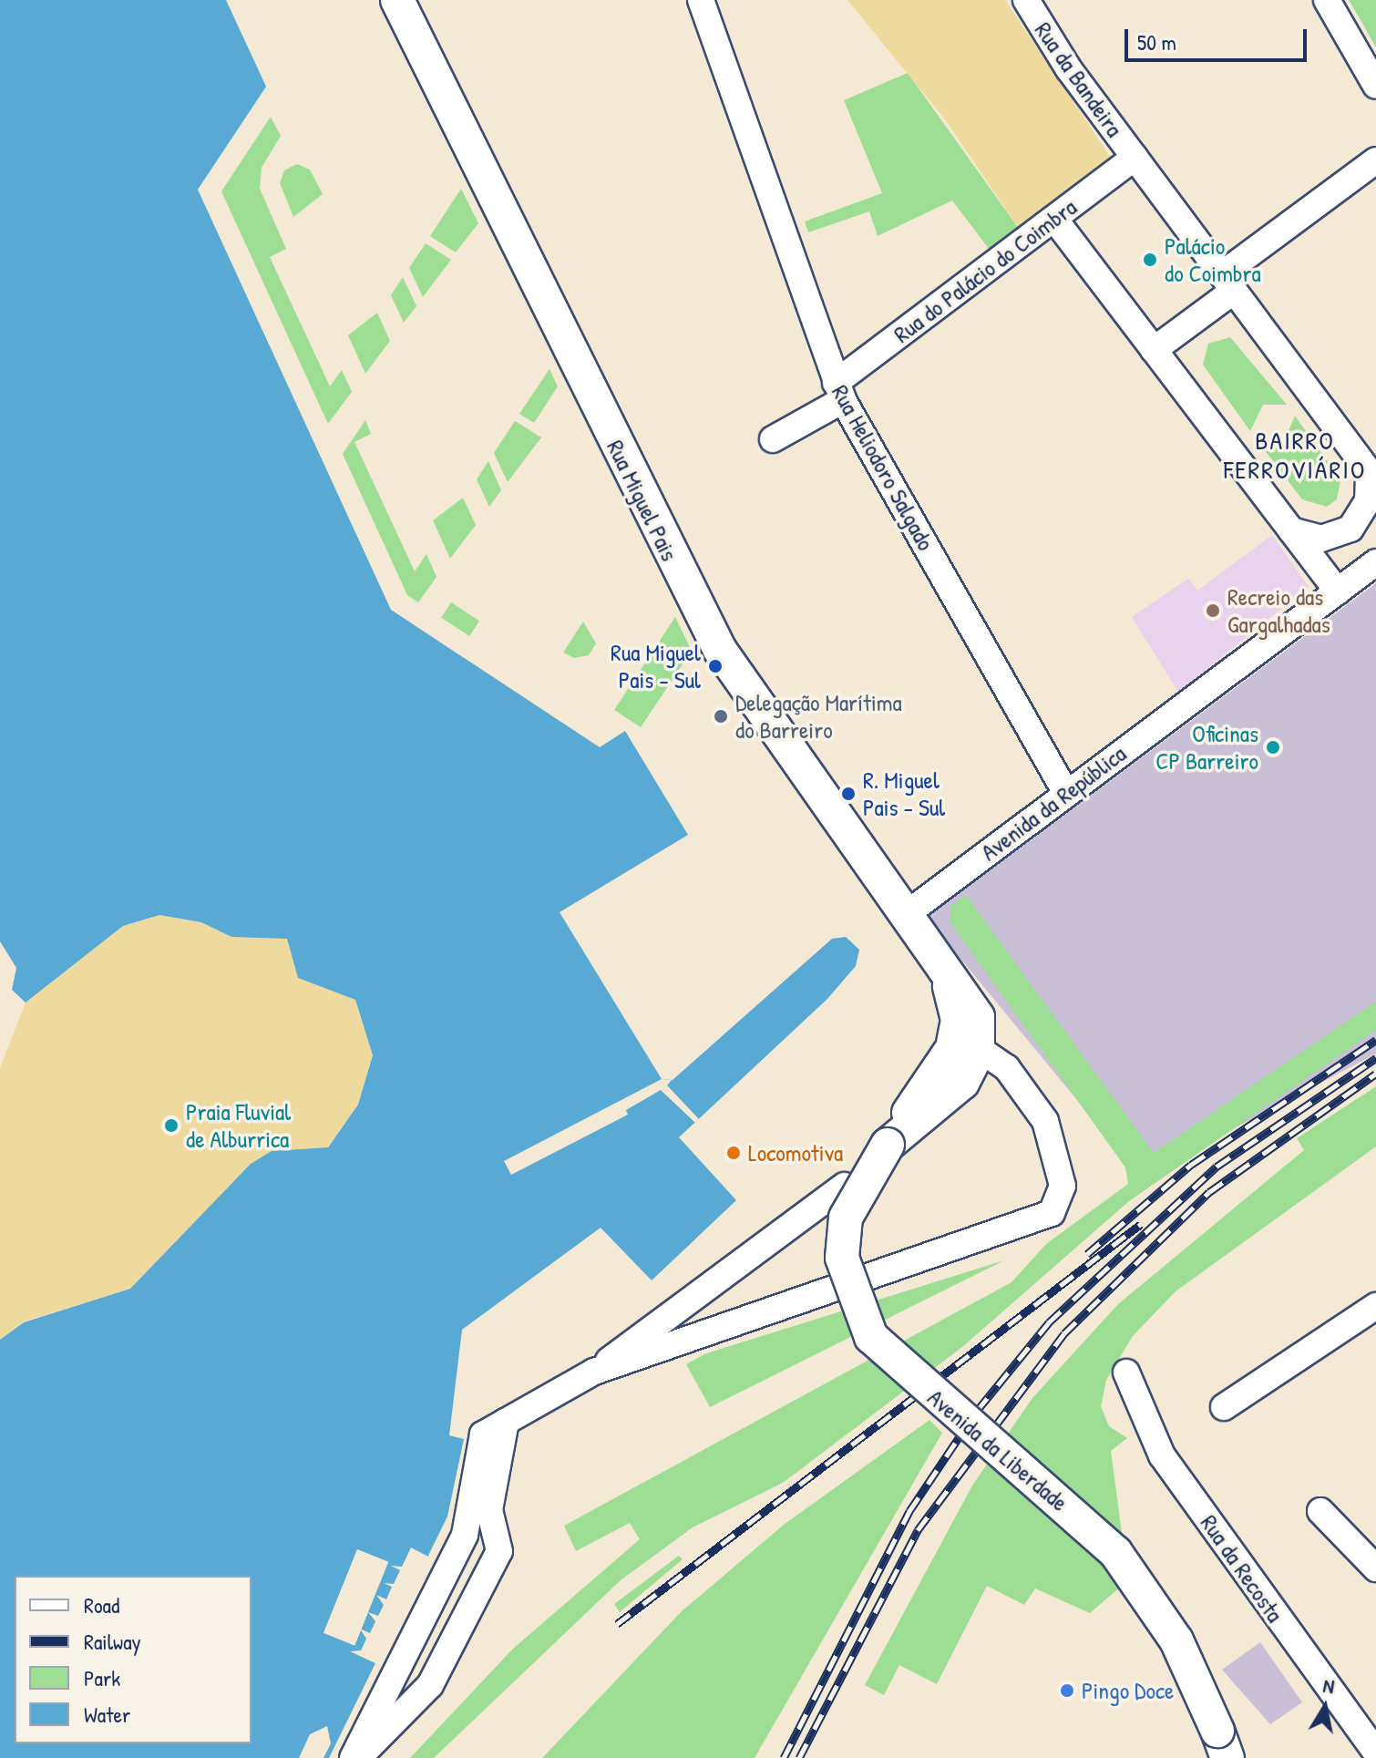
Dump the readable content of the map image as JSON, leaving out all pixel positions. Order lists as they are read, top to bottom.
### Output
{
  "streets": {
    "street": [
      "Rua da Bandeira",
      "Rua do Palácio do Coimbra",
      "Rua Heliodoro Salgado",
      "Rua Miguel Pais",
      "Avenida da República",
      "Avenida da Liberdade",
      "Rua da Recosta"
    ]
  },
  "crossings": [
    ["Rua da Bandeira", "Rua do Palácio do Coimbra"],
    ["Rua do Palácio do Coimbra", "Rua Heliodoro Salgado"],
    ["Rua Heliodoro Salgado", "Avenida da República"],
    ["Rua Miguel Pais", "Avenida da República"],
    ["Rua Miguel Pais", "Avenida da Liberdade"]
  ],
  "districts": ["BAIRRO FERROVIÁRIO"],
  "places": [
    "Palácio do Coimbra",
    "Recreio das Gargalhadas",
    "Rua Miguel Pais - Sul",
    "Delegação Marítima do Barreiro",
    "Oficinas CP Barreiro",
    "R. Miguel Pais - Sul",
    "Praia Fluvial de Alburrica",
    "Locomotiva",
    "Pingo Doce"
  ],
  "legend": [
    "Road",
    "Railway",
    "Park",
    "Water"
  ],
  "scale_bar": "50 m",
  "north": "top"
}
